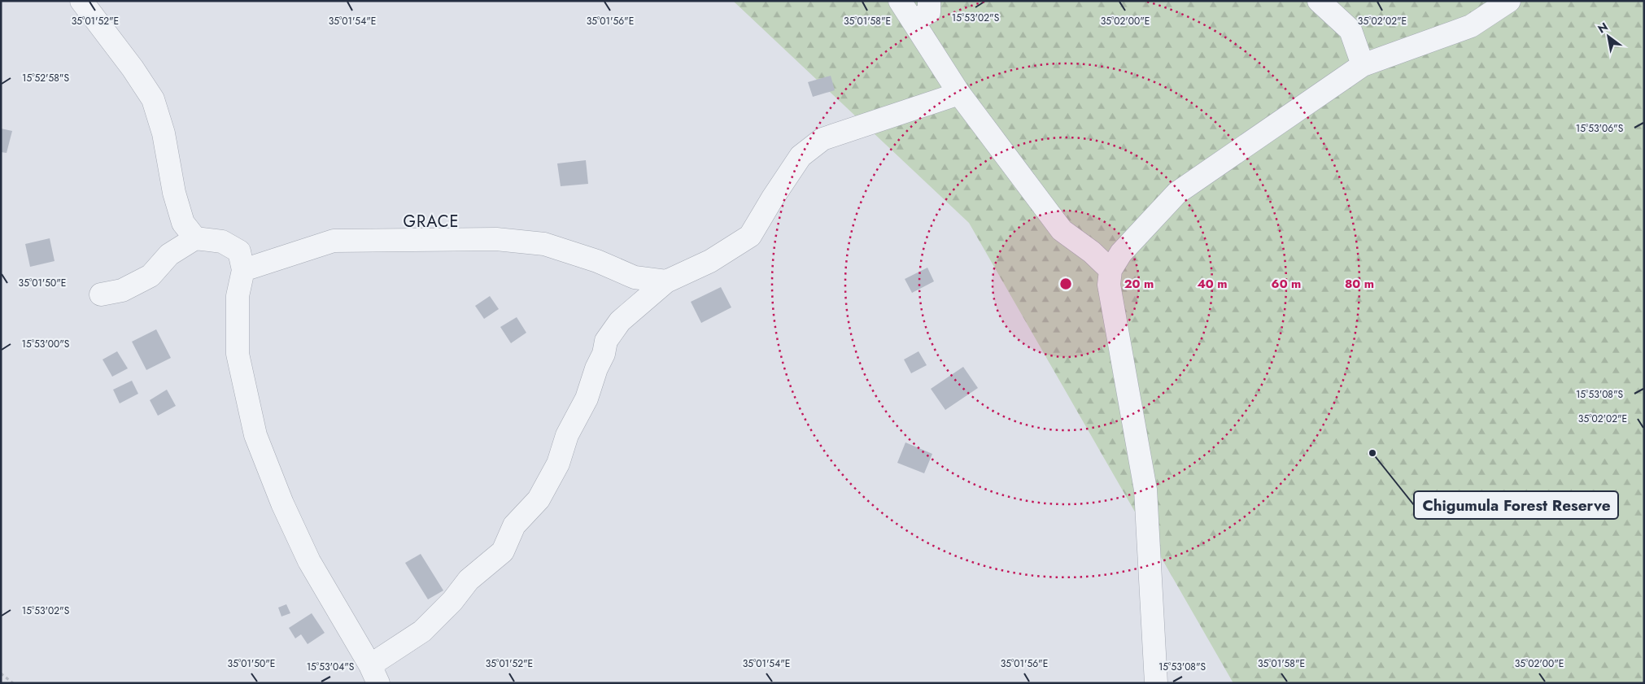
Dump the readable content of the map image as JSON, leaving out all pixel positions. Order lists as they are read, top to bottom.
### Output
{
  "districts": ["GRACE"],
  "places": ["Chigumula Forest Reserve"],
  "north": "top left",
  "coordinates": [
    "15°53'02\"S",
    "35°02'02\"E",
    "35°01'52\"E",
    "35°01'54\"E",
    "35°01'56\"E",
    "35°01'58\"E",
    "35°02'00\"E",
    "15°52'58\"S",
    "15°53'06\"S",
    "35°01'50\"E",
    "15°53'00\"S",
    "15°53'08\"S",
    "15°53'04\"S"
  ],
  "rings": [
    "20 m",
    "40 m",
    "60 m",
    "80 m"
  ]
}
